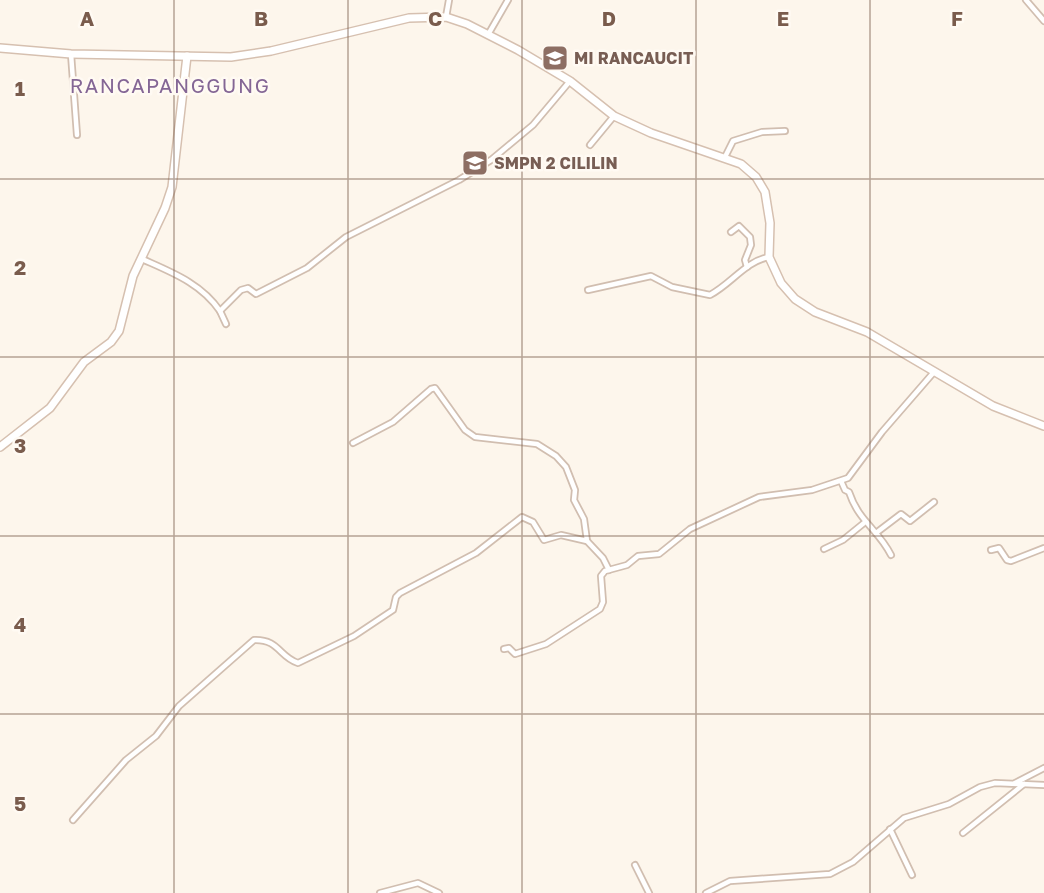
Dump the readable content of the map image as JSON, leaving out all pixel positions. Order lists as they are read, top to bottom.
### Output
{
  "districts": ["RANCAPANGGUNG"],
  "places": {
    "school or university": ["MI RANCAUCIT", "SMPN 2 CILILIN"]
  },
  "grid": {
    "columns": [
      "A",
      "B",
      "C",
      "D",
      "E",
      "F"
    ],
    "rows": [
      "1",
      "2",
      "3",
      "4",
      "5"
    ]
  }
}
